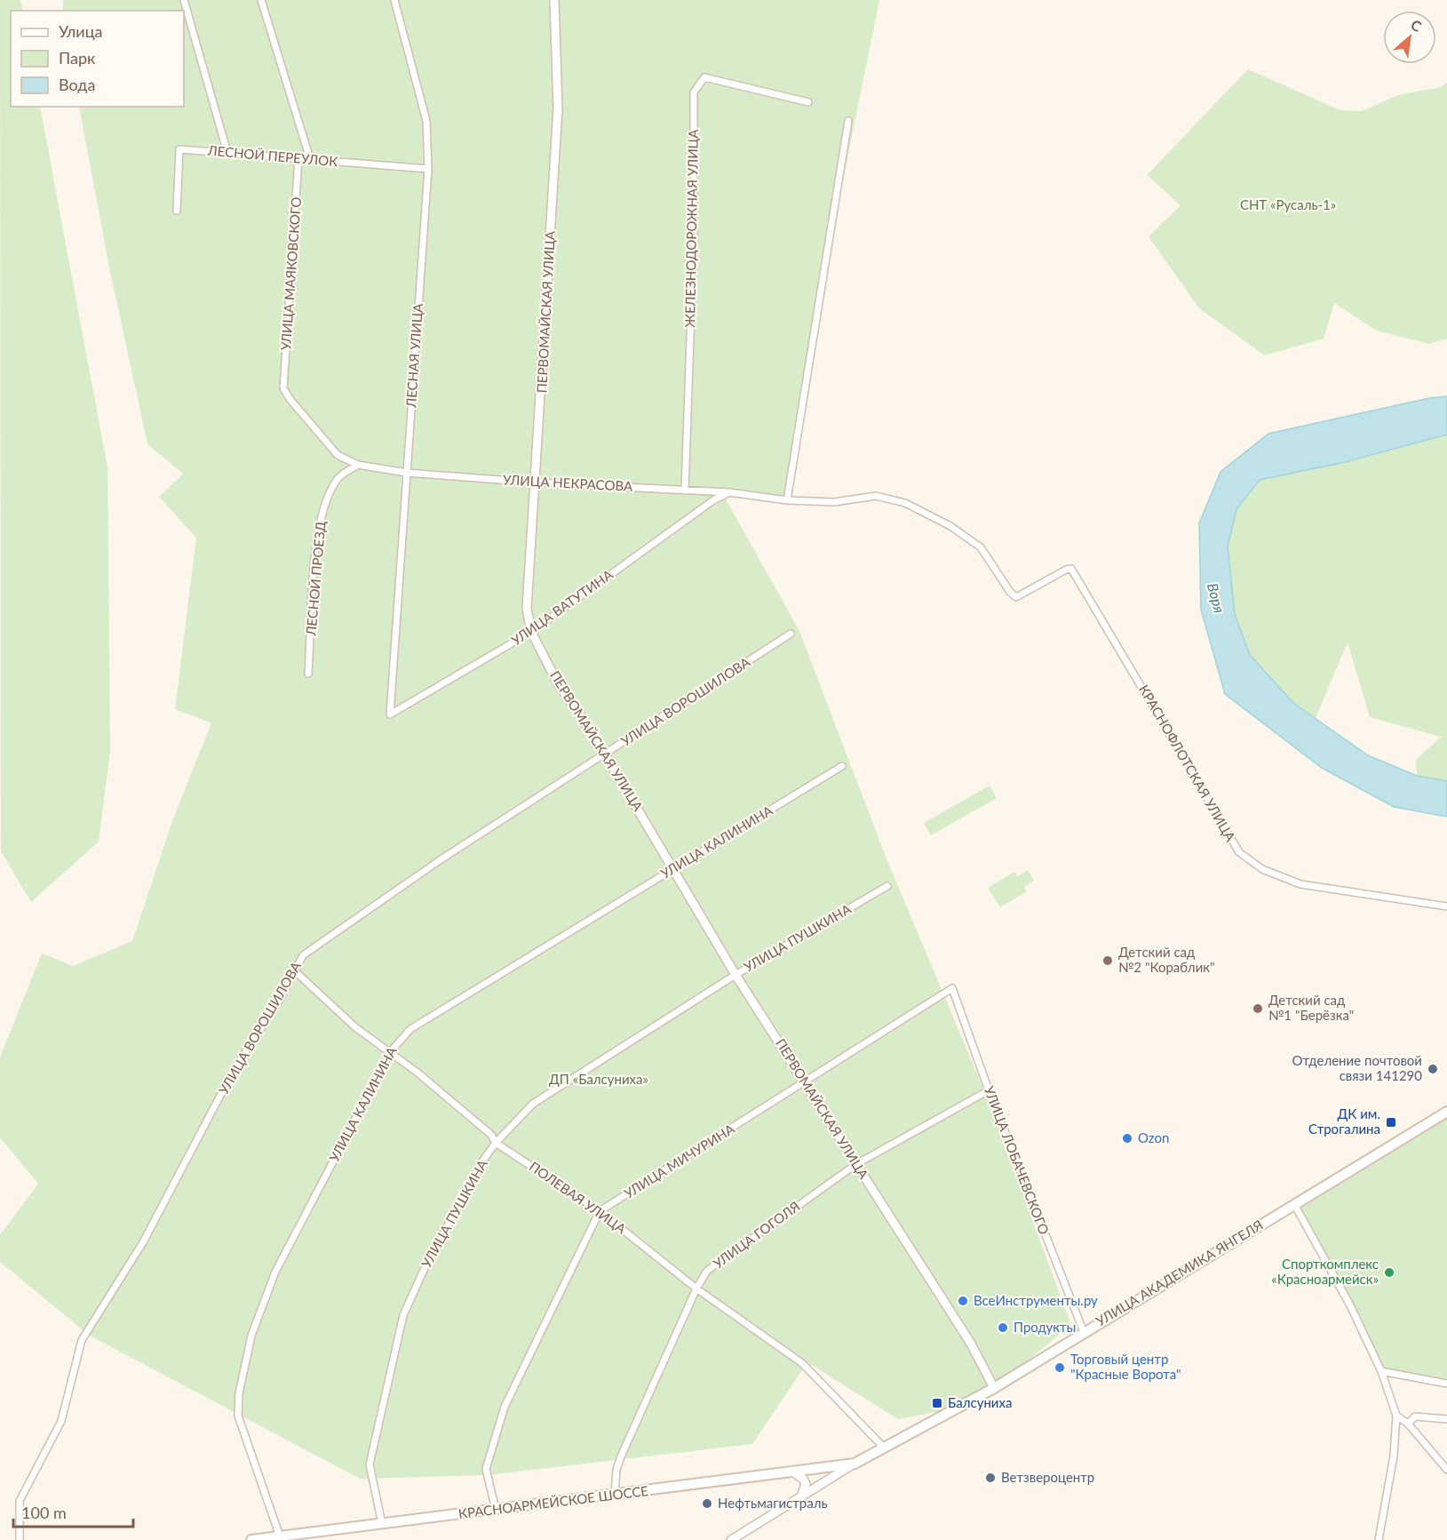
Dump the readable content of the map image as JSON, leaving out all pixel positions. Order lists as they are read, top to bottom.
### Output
{
  "streets": {
    "main road": ["УЛИЦА АКАДЕМИКА ЯНГЕЛЯ", "КРАСНОАРМЕЙСКОЕ ШОССЕ"],
    "street": [
      "ЛЕСНОЙ ПЕРЕУЛОК",
      "ЖЕЛЕЗНОДОРОЖНАЯ УЛИЦА",
      "УЛИЦА МАЯКОВСКОГО",
      "ПЕРВОМАЙСКАЯ УЛИЦА",
      "ЛЕСНАЯ УЛИЦА",
      "УЛИЦА НЕКРАСОВА",
      "ЛЕСНОЙ ПРОЕЗД",
      "УЛИЦА ВАТУТИНА",
      "УЛИЦА ВОРОШИЛОВА",
      "КРАСНОФЛОТСКАЯ УЛИЦА",
      "УЛИЦА КАЛИНИНА",
      "УЛИЦА ПУШКИНА",
      "УЛИЦА ЛОБАЧЕВСКОГО",
      "УЛИЦА МИЧУРИНА",
      "ПОЛЕВАЯ УЛИЦА",
      "УЛИЦА ГОГОЛЯ"
    ]
  },
  "crossings": [
    ["ЛЕСНОЙ ПЕРЕУЛОК", "УЛИЦА МАЯКОВСКОГО"],
    ["ЛЕСНОЙ ПЕРЕУЛОК", "ЛЕСНАЯ УЛИЦА"],
    ["ЖЕЛЕЗНОДОРОЖНАЯ УЛИЦА", "УЛИЦА НЕКРАСОВА"],
    ["УЛИЦА МАЯКОВСКОГО", "УЛИЦА НЕКРАСОВА"],
    ["ПЕРВОМАЙСКАЯ УЛИЦА", "УЛИЦА НЕКРАСОВА"],
    ["ПЕРВОМАЙСКАЯ УЛИЦА", "УЛИЦА ВАТУТИНА"],
    ["ПЕРВОМАЙСКАЯ УЛИЦА", "УЛИЦА ВОРОШИЛОВА"],
    ["ПЕРВОМАЙСКАЯ УЛИЦА", "УЛИЦА КАЛИНИНА"],
    ["ПЕРВОМАЙСКАЯ УЛИЦА", "УЛИЦА ПУШКИНА"],
    ["ПЕРВОМАЙСКАЯ УЛИЦА", "УЛИЦА МИЧУРИНА"],
    ["ПЕРВОМАЙСКАЯ УЛИЦА", "УЛИЦА ГОГОЛЯ"],
    ["ПЕРВОМАЙСКАЯ УЛИЦА", "УЛИЦА АКАДЕМИКА ЯНГЕЛЯ"],
    ["ЛЕСНАЯ УЛИЦА", "УЛИЦА НЕКРАСОВА"],
    ["ЛЕСНАЯ УЛИЦА", "УЛИЦА ВАТУТИНА"],
    ["УЛИЦА НЕКРАСОВА", "ЛЕСНОЙ ПРОЕЗД"],
    ["УЛИЦА НЕКРАСОВА", "УЛИЦА ВАТУТИНА"],
    ["УЛИЦА НЕКРАСОВА", "КРАСНОФЛОТСКАЯ УЛИЦА"],
    ["УЛИЦА ВОРОШИЛОВА", "ПОЛЕВАЯ УЛИЦА"],
    ["УЛИЦА КАЛИНИНА", "ПОЛЕВАЯ УЛИЦА"],
    ["УЛИЦА КАЛИНИНА", "КРАСНОАРМЕЙСКОЕ ШОССЕ"],
    ["УЛИЦА ПУШКИНА", "ПОЛЕВАЯ УЛИЦА"],
    ["УЛИЦА ПУШКИНА", "КРАСНОАРМЕЙСКОЕ ШОССЕ"],
    ["УЛИЦА ЛОБАЧЕВСКОГО", "УЛИЦА МИЧУРИНА"],
    ["УЛИЦА ЛОБАЧЕВСКОГО", "УЛИЦА ГОГОЛЯ"],
    ["УЛИЦА ЛОБАЧЕВСКОГО", "УЛИЦА АКАДЕМИКА ЯНГЕЛЯ"],
    ["УЛИЦА МИЧУРИНА", "ПОЛЕВАЯ УЛИЦА"],
    ["ПОЛЕВАЯ УЛИЦА", "УЛИЦА ГОГОЛЯ"],
    ["ПОЛЕВАЯ УЛИЦА", "УЛИЦА АКАДЕМИКА ЯНГЕЛЯ"],
    ["УЛИЦА ГОГОЛЯ", "КРАСНОАРМЕЙСКОЕ ШОССЕ"],
    ["УЛИЦА АКАДЕМИКА ЯНГЕЛЯ", "КРАСНОАРМЕЙСКОЕ ШОССЕ"]
  ],
  "water": ["Воря"],
  "parks": ["СНТ «Русаль-1»", "ДП «Балсуниха»"],
  "places": {
    "other": [
      "Детский сад №2 \"Кораблик\"",
      "Детский сад №1 \"Берёзка\"",
      "Отделение почтовой связи 141290",
      "Ozon",
      "Спорткомплекс «Красноармейск»",
      "ВсеИнструменты.ру",
      "Продукты",
      "Торговый центр \"Красные Ворота\"",
      "Ветзвероцентр",
      "Нефтьмагистраль"
    ],
    "transit": ["ДК им. Строгалина", "Балсуниха"]
  },
  "legend": ["Улица", "Парк", "Вода"],
  "scale_bar": "100 m",
  "north": "top right"
}
